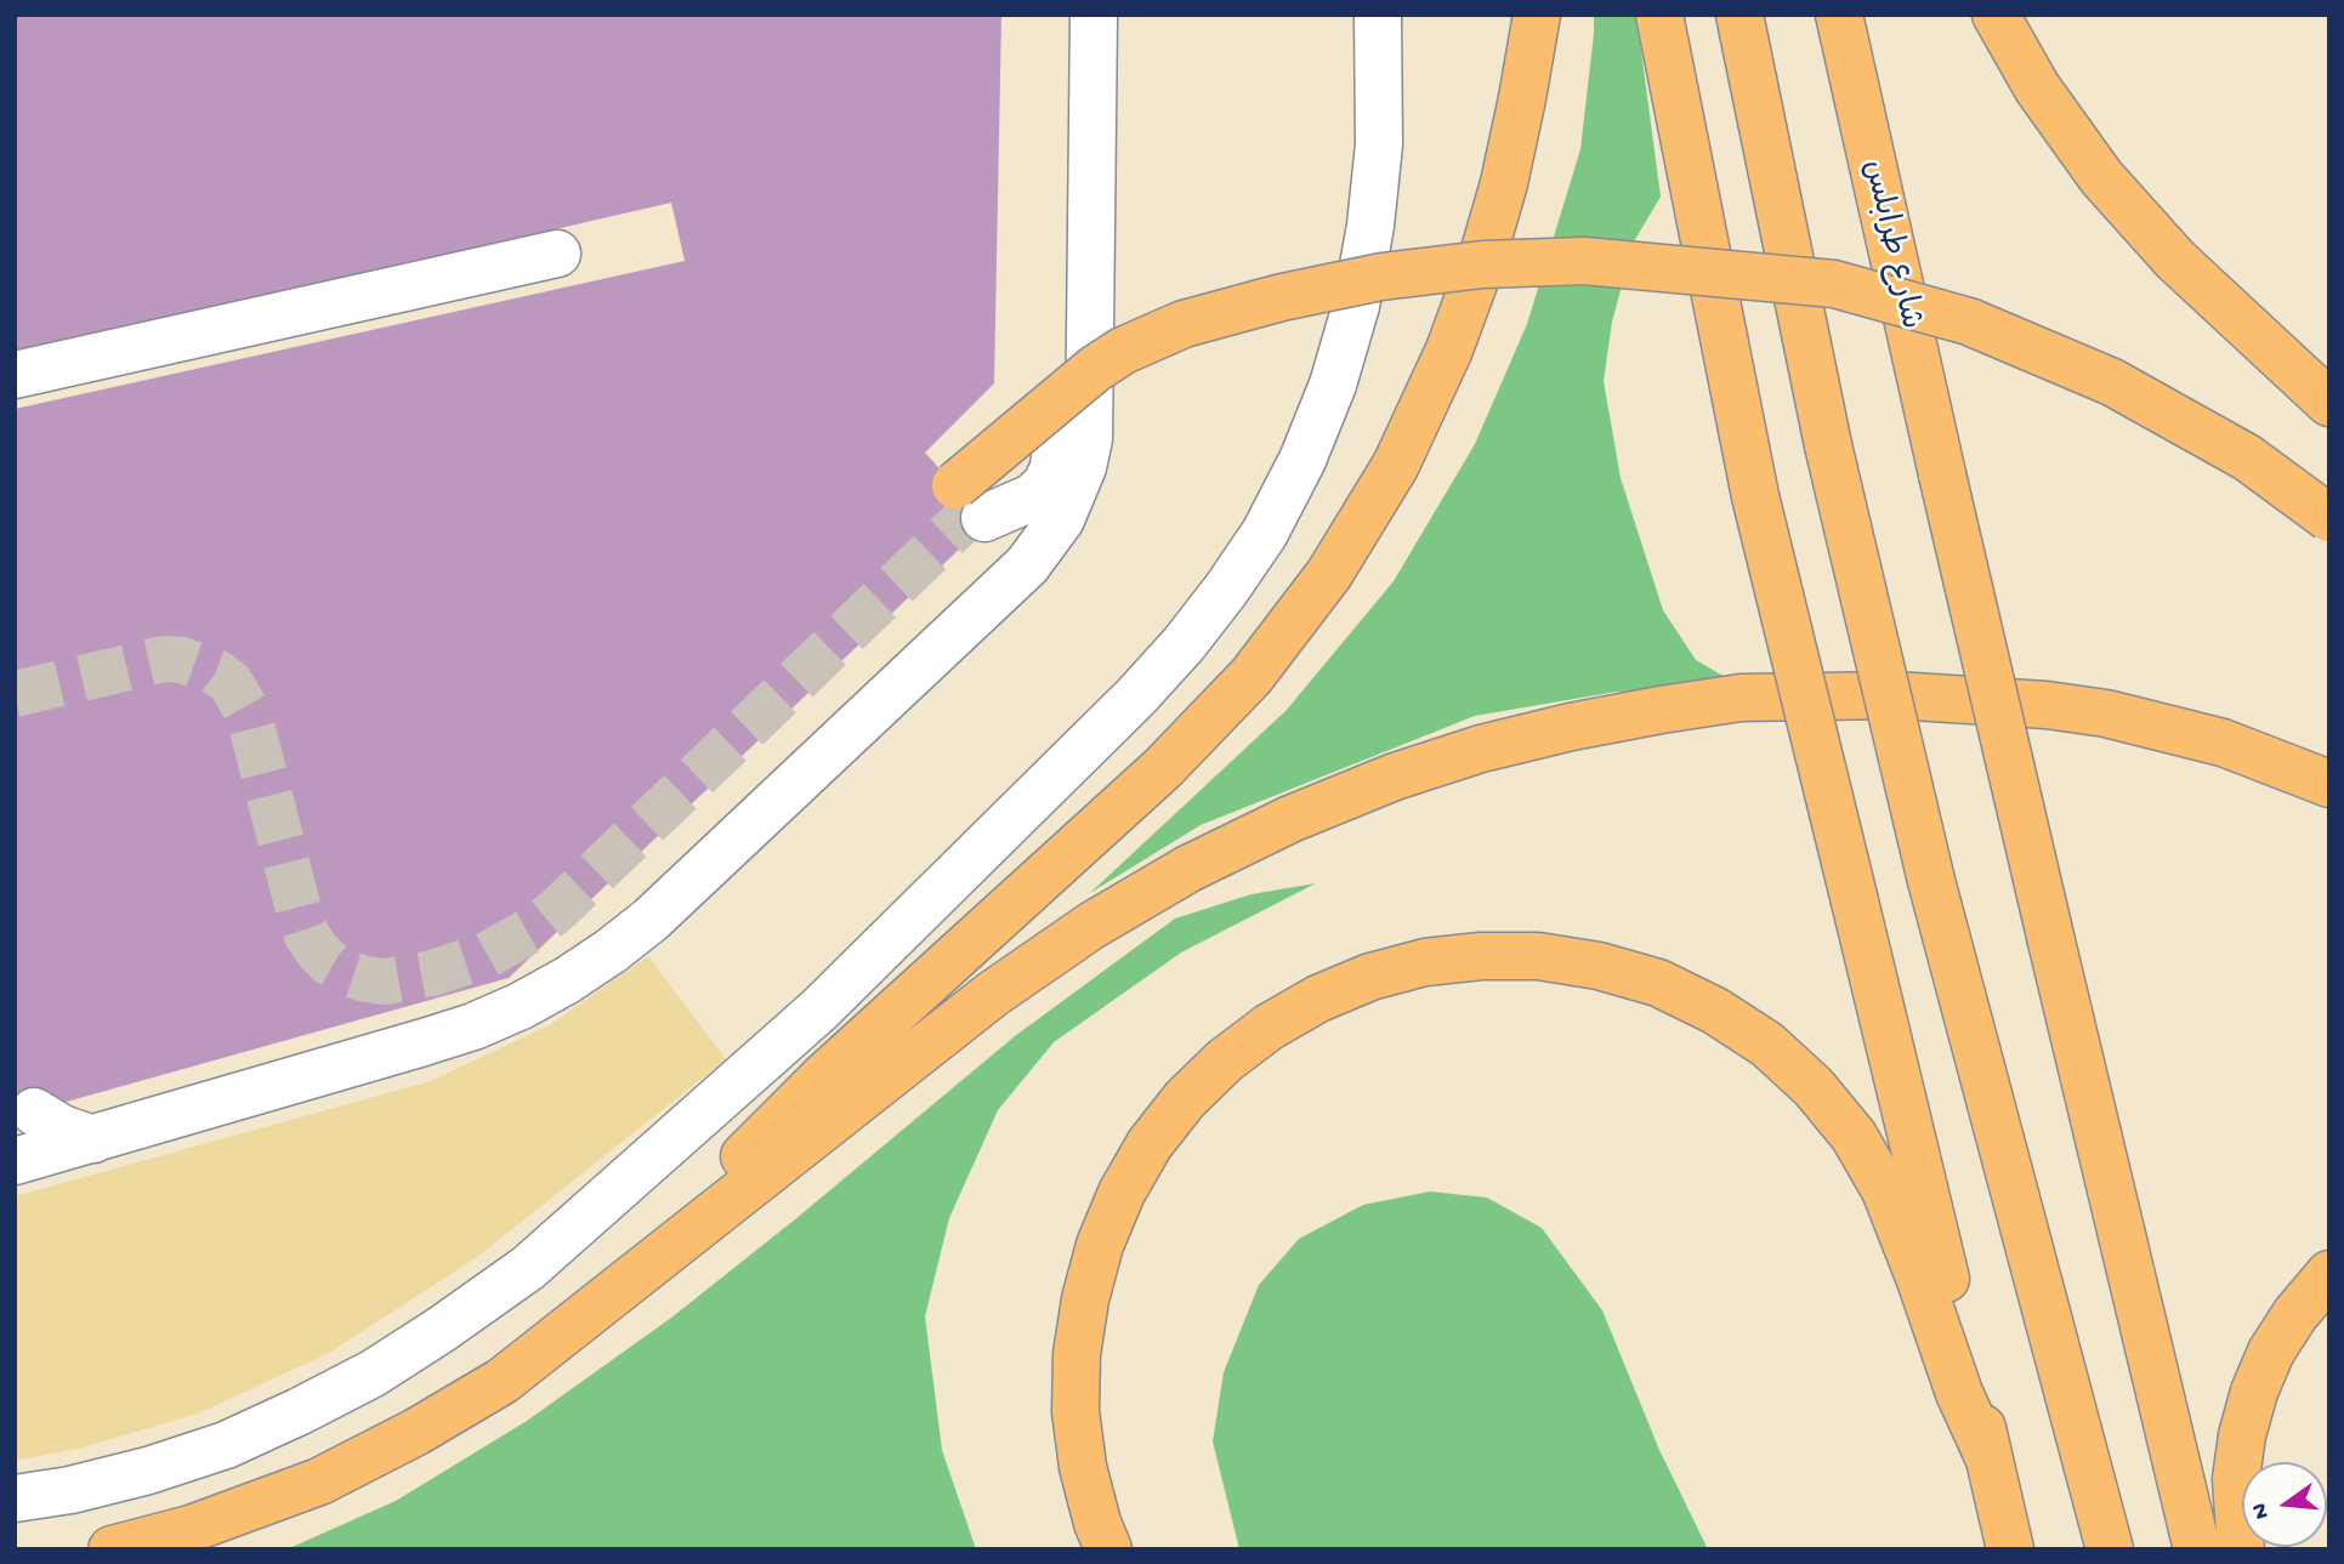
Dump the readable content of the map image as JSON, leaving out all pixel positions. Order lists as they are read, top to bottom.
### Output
{
  "streets": {
    "highway": ["شارع طرابلس"]
  },
  "north": "left"
}
